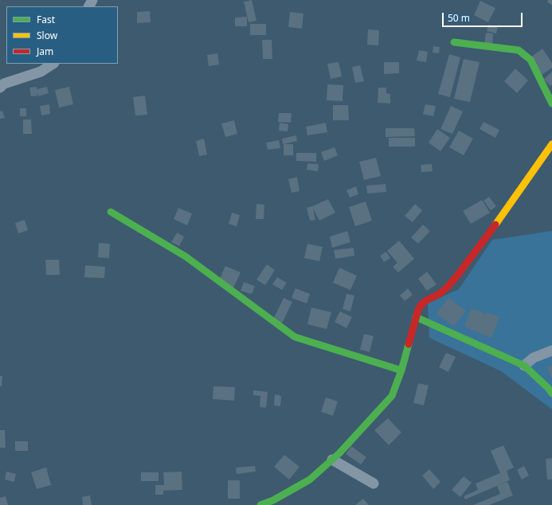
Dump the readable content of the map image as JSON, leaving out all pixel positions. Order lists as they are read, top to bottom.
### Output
{
  "legend": ["Fast", "Slow", "Jam"],
  "scale_bar": "50 m"
}
